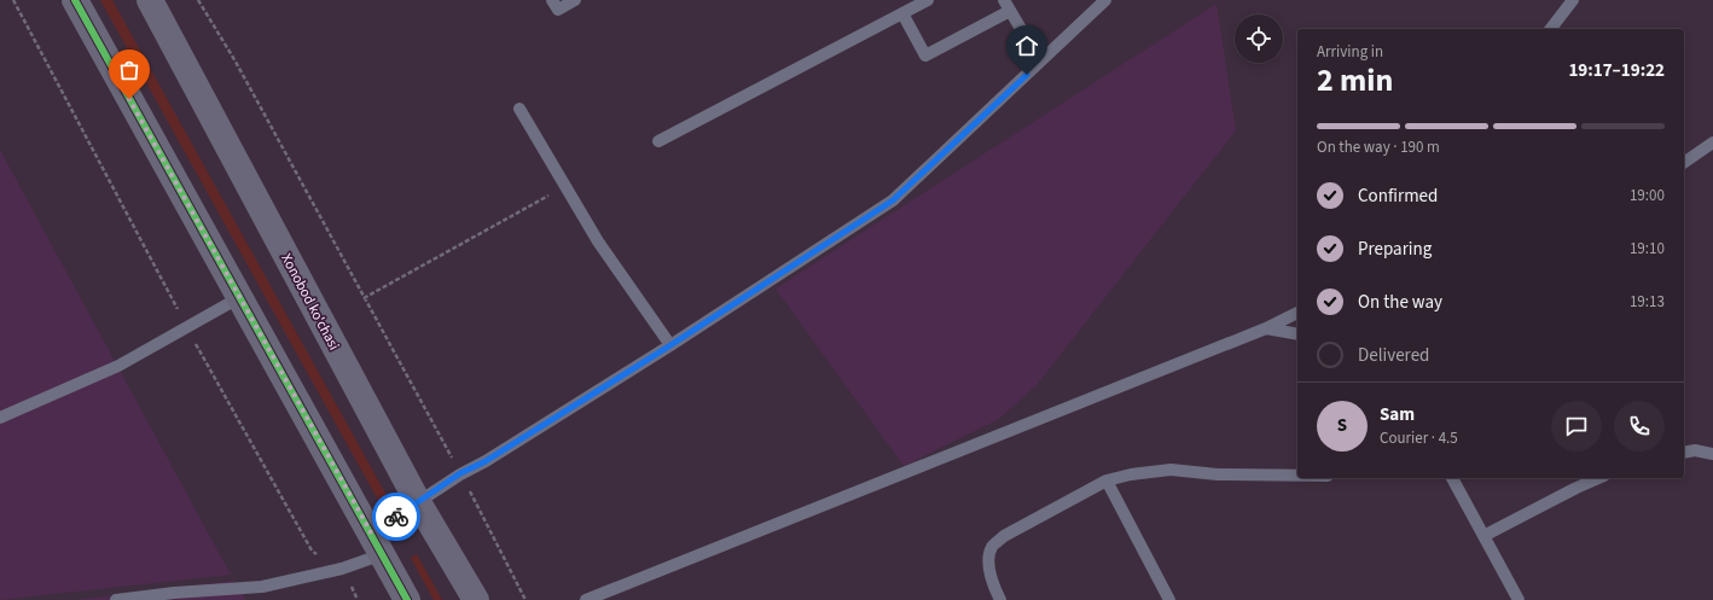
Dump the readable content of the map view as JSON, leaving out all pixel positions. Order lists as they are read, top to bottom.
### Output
{
  "streets": {
    "street": ["Xonobod ko'chasi"]
  },
  "page": {
    "heading": ["2 min", "Arriving in", "19:17–19:22"],
    "panel": ["Sam", "Courier · 4.5"],
    "bar": "On the way · 190 m",
    "list": [
      ["Confirmed", "19:00"],
      ["Preparing", "19:10"],
      ["On the way", "19:13"],
      "Delivered"
    ],
    "round": "S"
  }
}
